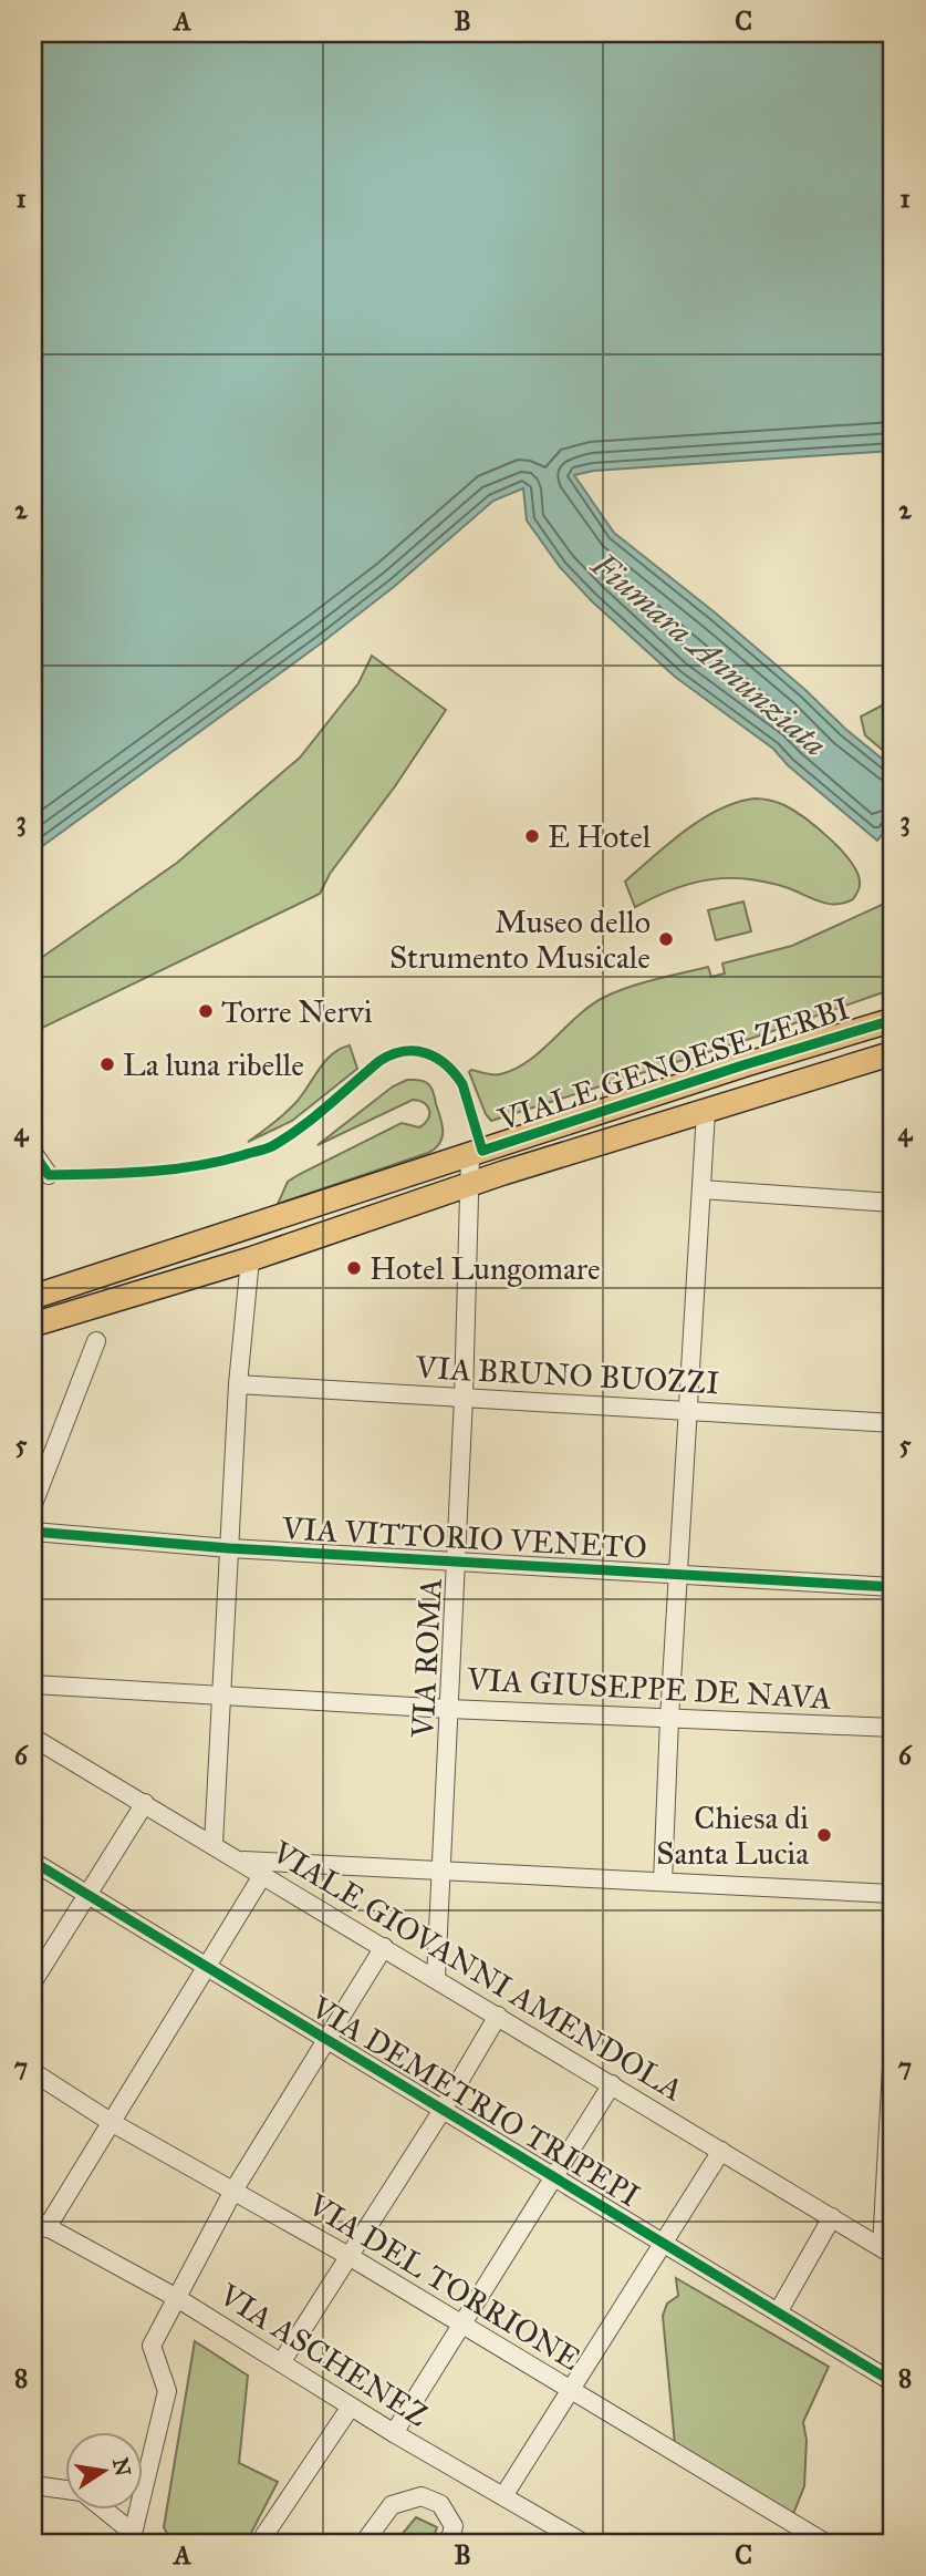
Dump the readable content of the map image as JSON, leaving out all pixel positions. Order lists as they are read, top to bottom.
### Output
{
  "streets": {
    "main road": ["VIALE GENOESE ZERBI"],
    "street": [
      "VIA BRUNO BUOZZI",
      "VIA VITTORIO VENETO",
      "VIA ROMA",
      "VIA GIUSEPPE DE NAVA",
      "VIALE GIOVANNI AMENDOLA",
      "VIA DEMETRIO TRIPEPI",
      "VIA DEL TORRIONE",
      "VIA ASCHENEZ"
    ]
  },
  "crossings": [
    ["VIALE GENOESE ZERBI", "VIA ROMA"],
    ["VIA BRUNO BUOZZI", "VIA ROMA"],
    ["VIA VITTORIO VENETO", "VIA ROMA"],
    ["VIA ROMA", "VIA GIUSEPPE DE NAVA"],
    ["VIA ROMA", "VIALE GIOVANNI AMENDOLA"]
  ],
  "water": ["Fiumara Annunziata"],
  "places": [
    "E Hotel",
    "Museo dello Strumento Musicale",
    "Torre Nervi",
    "La luna ribelle",
    "Hotel Lungomare",
    "Chiesa di Santa Lucia"
  ],
  "north": "right",
  "grid": {
    "columns": ["A", "B", "C"],
    "rows": [
      "1",
      "2",
      "3",
      "4",
      "5",
      "6",
      "7",
      "8"
    ]
  }
}
